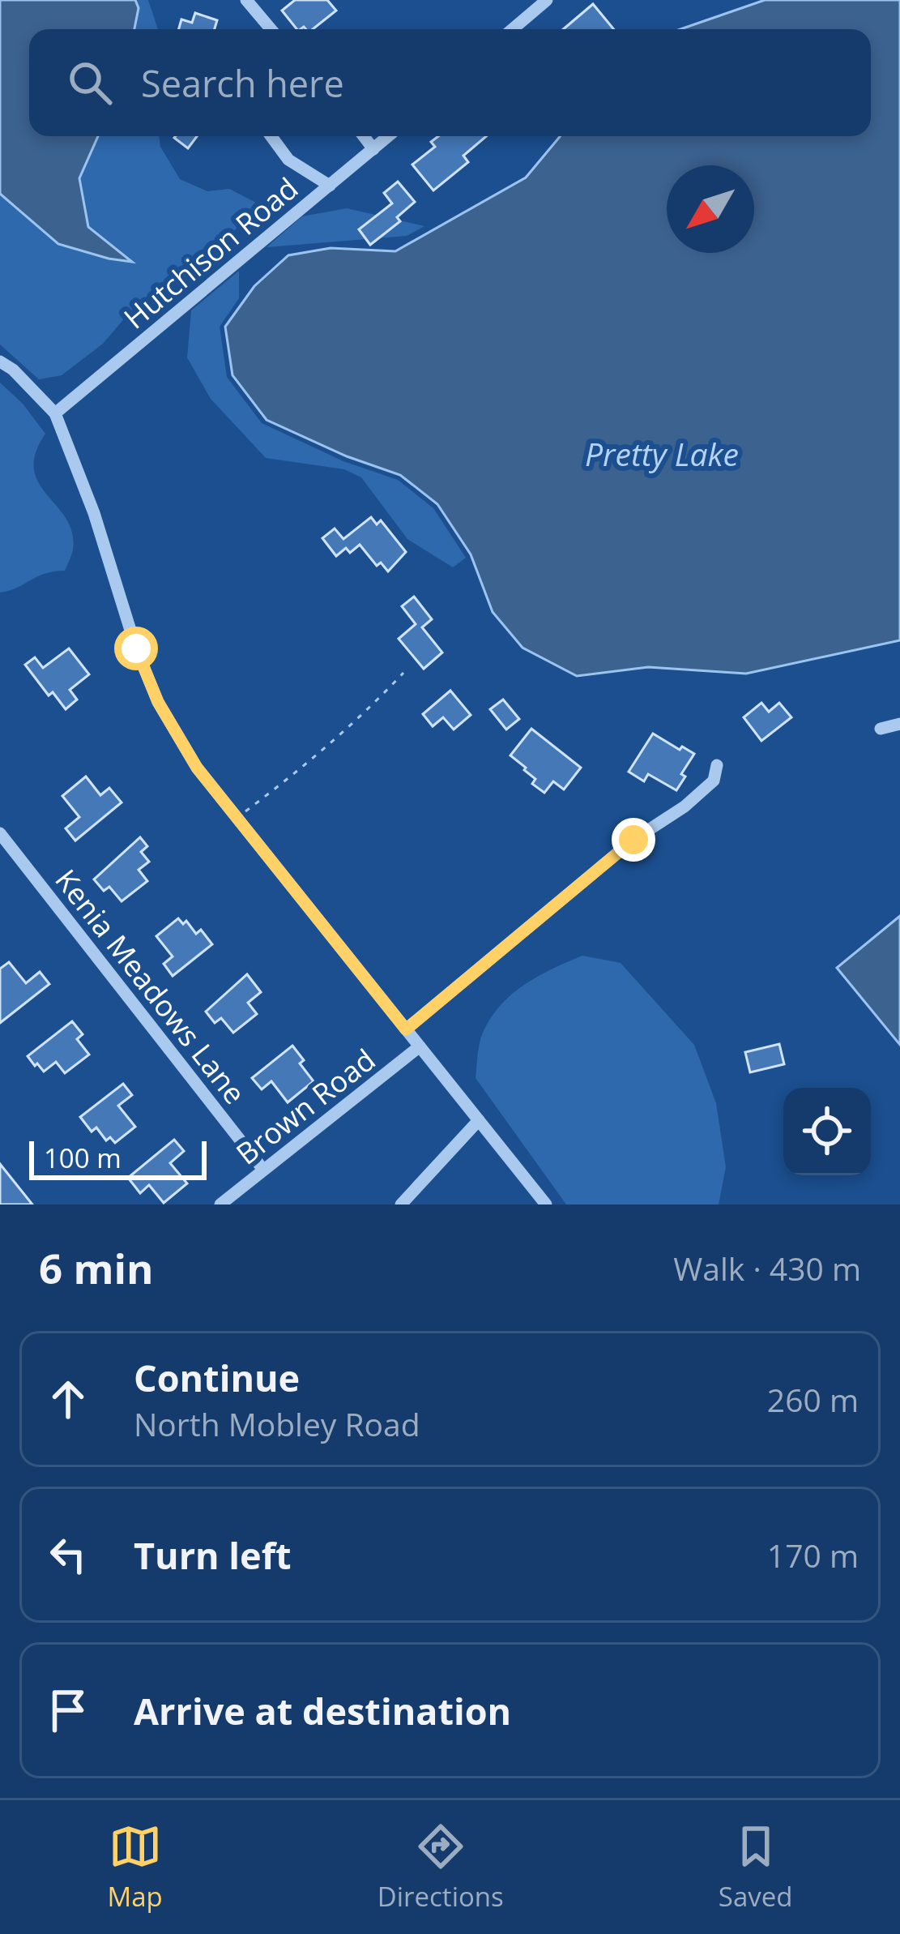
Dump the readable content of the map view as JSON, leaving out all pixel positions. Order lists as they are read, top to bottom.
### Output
{
  "streets": {
    "street": ["Hutchison Road", "Kenia Meadows Lane", "Brown Road"]
  },
  "crossings": [
    ["Kenia Meadows Lane", "Brown Road"]
  ],
  "water": ["Pretty Lake"],
  "scale_bar": "100 m",
  "north": "bottom left",
  "page": {
    "search": "Search here",
    "scale": "100 m",
    "heading": ["6 min", "Walk · 430 m"],
    "list": [
      ["Continue", "North Mobley Road", "260 m"],
      ["Turn left", "170 m"],
      "Arrive at destination"
    ],
    "nav": ["Map", "Directions", "Saved"]
  }
}
